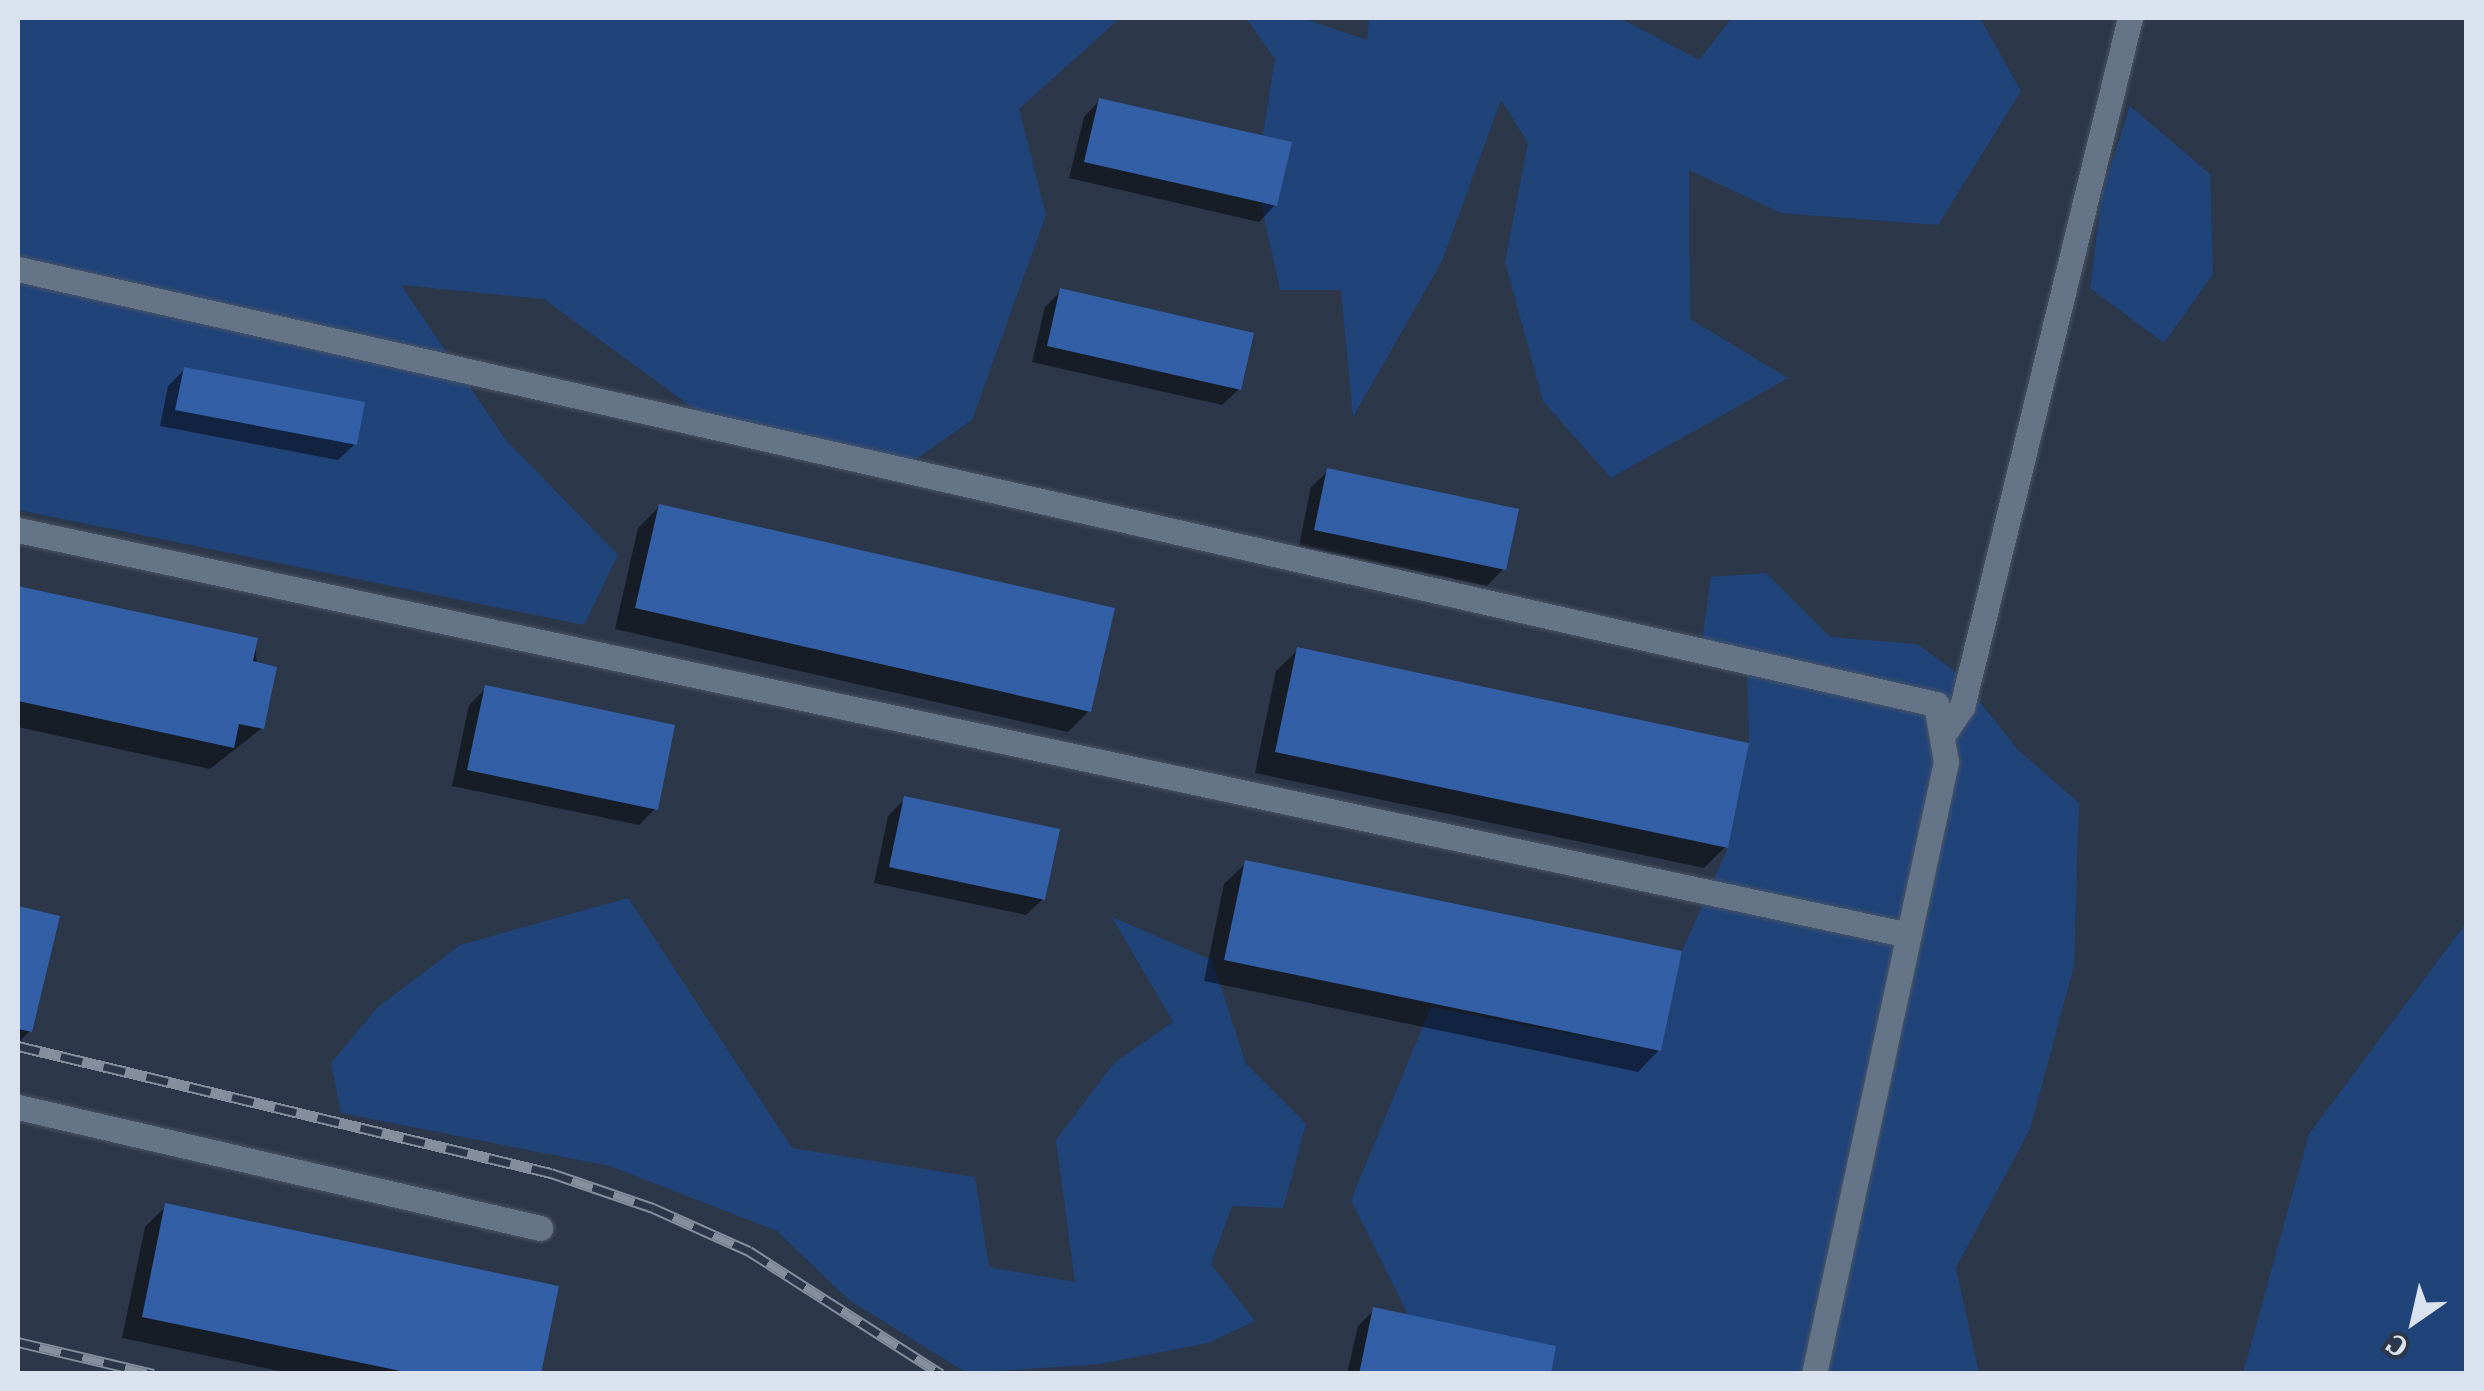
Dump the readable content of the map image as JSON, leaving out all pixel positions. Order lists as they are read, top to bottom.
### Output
{
  "north": "bottom left"
}
